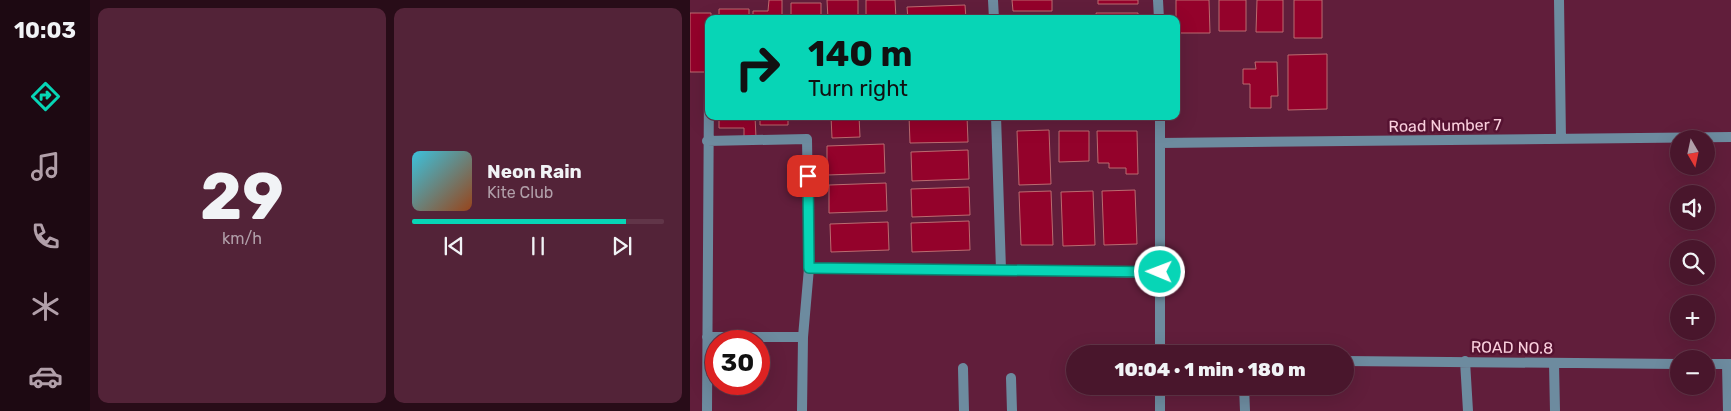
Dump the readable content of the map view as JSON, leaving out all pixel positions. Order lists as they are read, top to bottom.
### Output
{
  "streets": {
    "street": ["Road Number 7", "ROAD NO.8"]
  },
  "north": "bottom",
  "page": {
    "tabs": "10:03",
    "tile": ["29", "km/h"],
    "turn": ["140 m", "Turn right"],
    "map_buttons": ["+", "−"],
    "song": ["Neon Rain", "Kite Club"],
    "limit": "30",
    "trip": "10:04 · 1 min · 180 m"
  }
}
